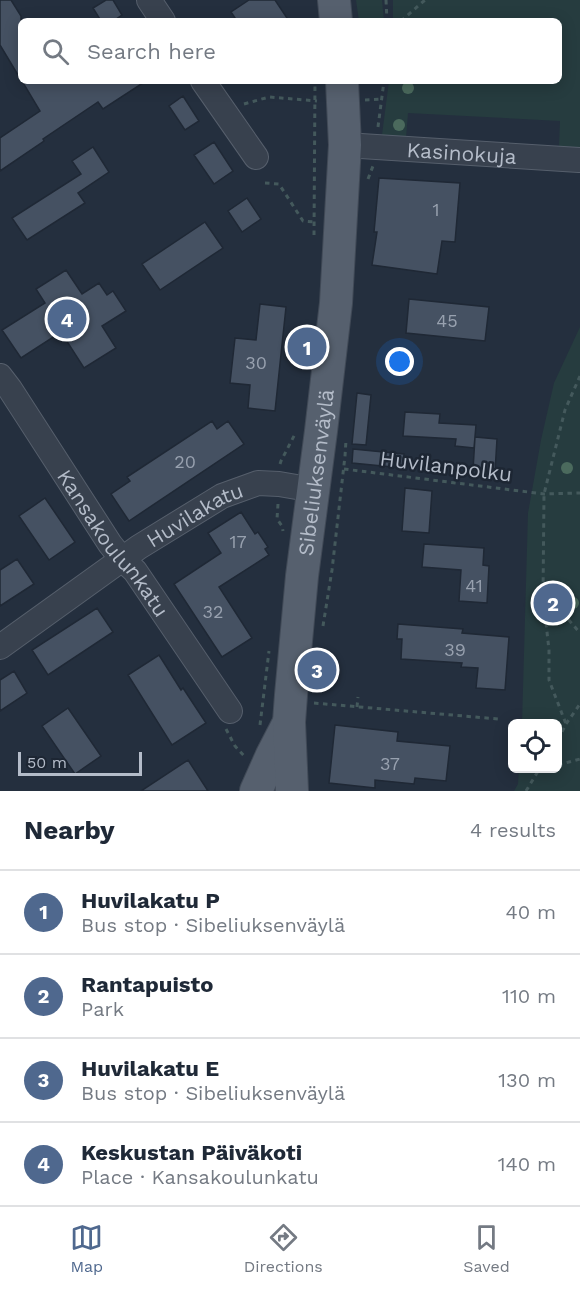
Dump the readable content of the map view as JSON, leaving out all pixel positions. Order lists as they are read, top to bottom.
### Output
{
  "streets": {
    "main road": ["Sibeliuksenväylä"],
    "street": ["Kasinokuja", "Huvilakatu", "Kansakoulunkatu"],
    "path": ["Huvilanpolku"]
  },
  "crossings": [
    ["Kasinokuja", "Sibeliuksenväylä"],
    ["Sibeliuksenväylä", "Huvilakatu"],
    ["Huvilakatu", "Kansakoulunkatu"]
  ],
  "house_numbers": [
    "1",
    "45",
    "30",
    "20",
    "17",
    "41",
    "32",
    "39",
    "37"
  ],
  "scale_bar": "50 m",
  "page": {
    "search": "Search here",
    "pins": [
      "4",
      "1",
      "2",
      "3"
    ],
    "scale": "50 m",
    "heading": ["Nearby", "4 results"],
    "list": [
      {
        "mark": "1",
        "name": "Huvilakatu P",
        "note": "Bus stop · Sibeliuksenväylä",
        "value": "40 m"
      },
      {
        "mark": "2",
        "name": "Rantapuisto",
        "note": "Park",
        "value": "110 m"
      },
      {
        "mark": "3",
        "name": "Huvilakatu E",
        "note": "Bus stop · Sibeliuksenväylä",
        "value": "130 m"
      },
      {
        "mark": "4",
        "name": "Keskustan Päiväkoti",
        "note": "Place · Kansakoulunkatu",
        "value": "140 m"
      }
    ],
    "nav": ["Map", "Directions", "Saved"]
  }
}
